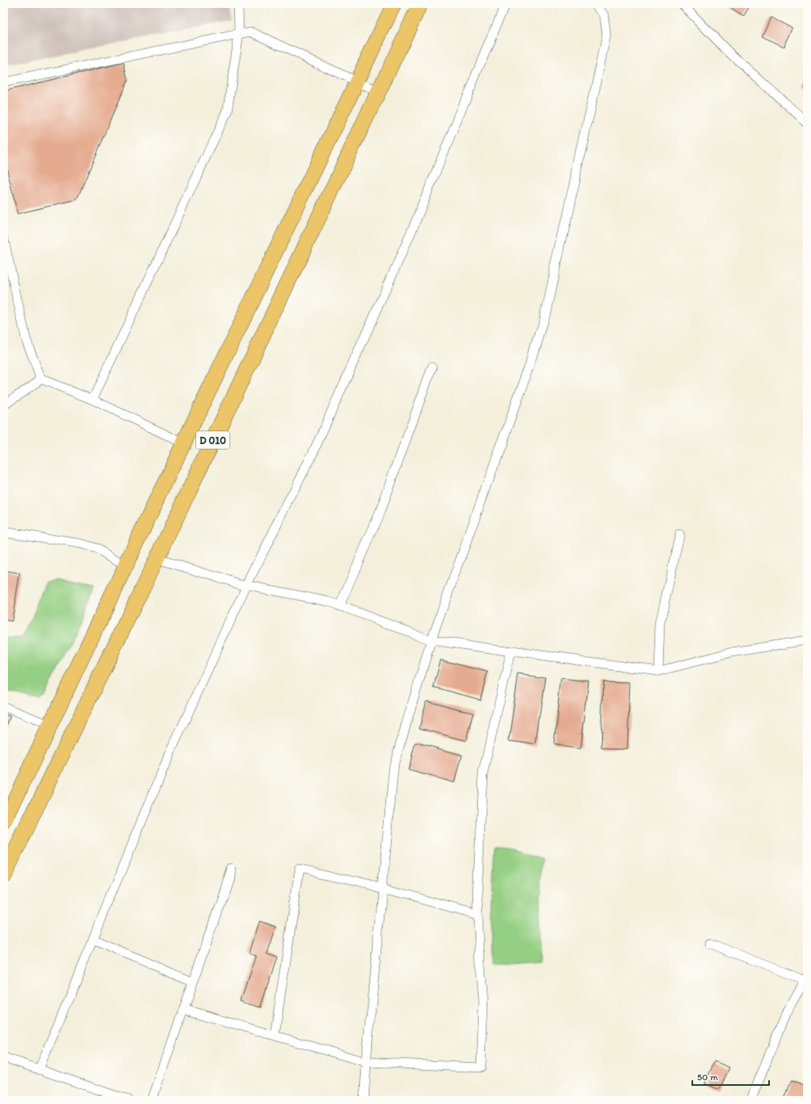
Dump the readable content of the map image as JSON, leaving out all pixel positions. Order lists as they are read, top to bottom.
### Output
{
  "streets": {
    "highway": ["D 010"]
  },
  "scale_bar": "50 m"
}
